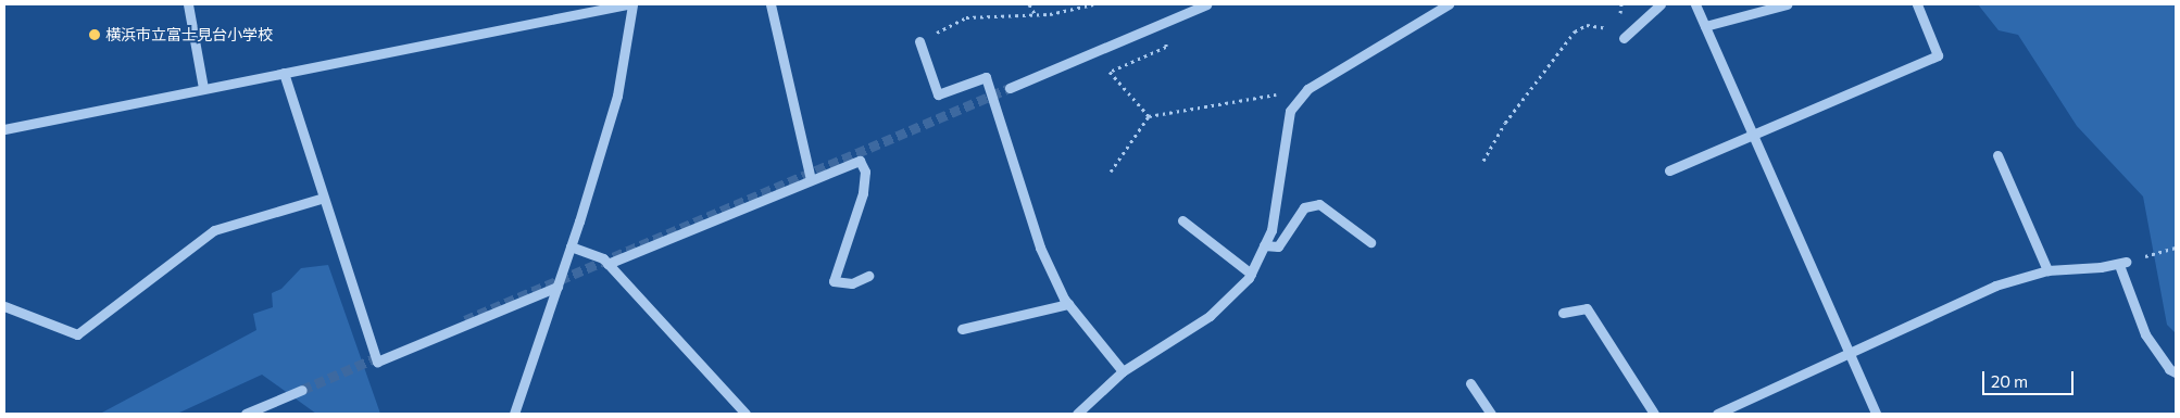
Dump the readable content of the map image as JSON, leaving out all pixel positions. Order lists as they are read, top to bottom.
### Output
{
  "places": ["横浜市立富士見台小学校"],
  "scale_bar": "20 m"
}
